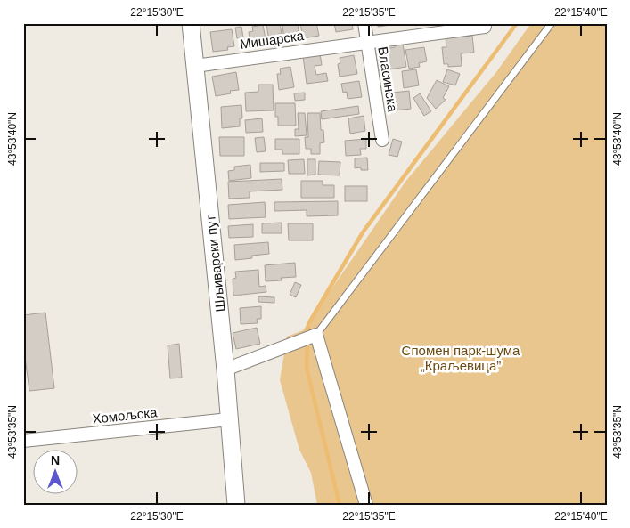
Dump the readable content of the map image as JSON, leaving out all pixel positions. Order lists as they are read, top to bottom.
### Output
{
  "streets": {
    "main road": ["Шљиварски пут"],
    "street": ["Мишарска", "Власинска", "Хомољска"]
  },
  "crossings": [
    ["Мишарска", "Власинска"],
    ["Мишарска", "Шљиварски пут"],
    ["Шљиварски пут", "Хомољска"]
  ],
  "parks": ["Спомен парк-шума „Краљевица”"],
  "north": "top",
  "coordinates": [
    "22°15'30\"E",
    "22°15'35\"E",
    "22°15'40\"E",
    "43°53'40\"N",
    "43°53'35\"N"
  ]
}
